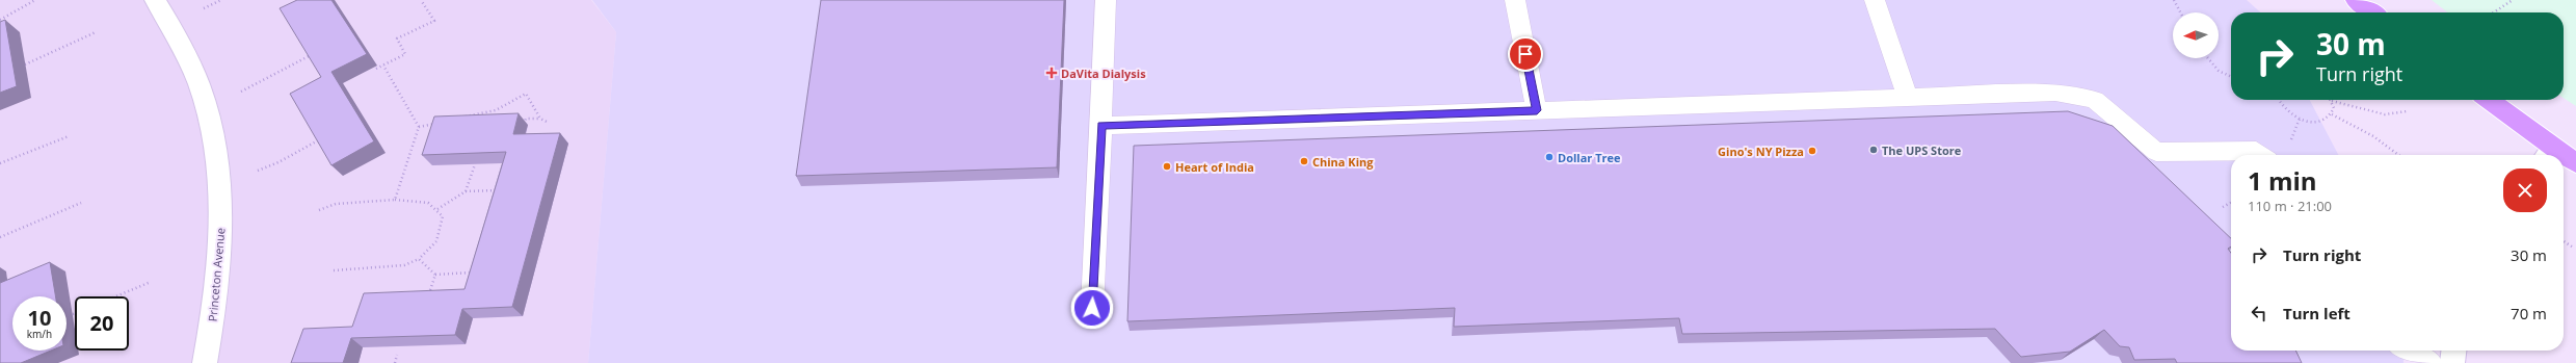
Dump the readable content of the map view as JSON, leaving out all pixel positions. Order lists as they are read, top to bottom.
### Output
{
  "streets": {
    "street": ["Princeton Avenue"]
  },
  "places": {
    "health": ["DaVita Dialysis"],
    "other": [
      "The UPS Store",
      "Gino's NY Pizza",
      "Dollar Tree",
      "China King",
      "Heart of India"
    ]
  },
  "north": "left",
  "page": {
    "turn": ["30 m", "Turn right"],
    "heading": ["1 min", "110 m · 21:00"],
    "list": [
      {
        "name": "Turn right",
        "value": "30 m"
      },
      {
        "name": "Turn left",
        "value": "70 m"
      }
    ],
    "speed": "10 km/h",
    "limit": "20"
  }
}
